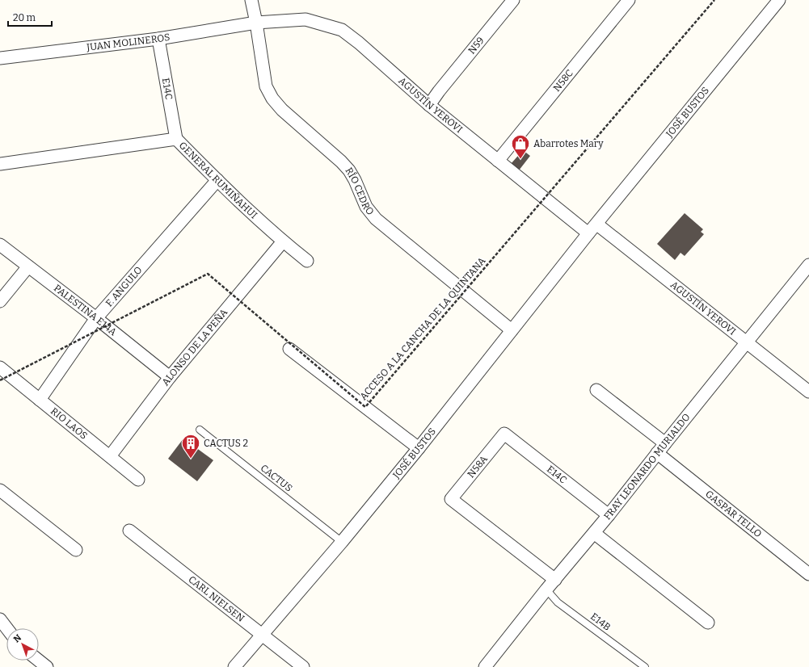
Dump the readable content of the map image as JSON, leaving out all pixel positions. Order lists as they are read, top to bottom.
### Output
{
  "streets": {
    "street": [
      "JUAN MOLINEROS",
      "N59",
      "N58C",
      "E14C",
      "AGUSTÍN YEROVI",
      "JOSÉ BUSTOS",
      "GENERAL RUMIÑAHUI",
      "RÍO CEDRO",
      "F. ANGULO",
      "PALESTINA E14A",
      "ALONSO DE LA PEÑA",
      "RIO LAOS",
      "N58A",
      "FRAY LEONARDO MURIALDO",
      "GASPAR TELLO",
      "CARL NIELSEN"
    ],
    "lane": ["CACTUS", "E14B"],
    "path": ["ACCESO A LA CANCHA DE LA QUINTANA"]
  },
  "crossings": [
    ["JUAN MOLINEROS", "E14C"],
    ["JUAN MOLINEROS", "AGUSTÍN YEROVI"],
    ["JUAN MOLINEROS", "RÍO CEDRO"],
    ["N59", "AGUSTÍN YEROVI"],
    ["N58C", "AGUSTÍN YEROVI"],
    ["E14C", "GENERAL RUMIÑAHUI"],
    ["E14C", "N58A"],
    ["E14C", "FRAY LEONARDO MURIALDO"],
    ["AGUSTÍN YEROVI", "JOSÉ BUSTOS"],
    ["AGUSTÍN YEROVI", "RÍO CEDRO"],
    ["AGUSTÍN YEROVI", "FRAY LEONARDO MURIALDO"],
    ["JOSÉ BUSTOS", "RÍO CEDRO"],
    ["JOSÉ BUSTOS", "CACTUS"],
    ["JOSÉ BUSTOS", "CARL NIELSEN"],
    ["GENERAL RUMIÑAHUI", "F. ANGULO"],
    ["GENERAL RUMIÑAHUI", "ALONSO DE LA PEÑA"],
    ["F. ANGULO", "PALESTINA E14A"],
    ["F. ANGULO", "RIO LAOS"],
    ["PALESTINA E14A", "ALONSO DE LA PEÑA"],
    ["ALONSO DE LA PEÑA", "RIO LAOS"],
    ["N58A", "FRAY LEONARDO MURIALDO"],
    ["FRAY LEONARDO MURIALDO", "GASPAR TELLO"],
    ["FRAY LEONARDO MURIALDO", "E14B"]
  ],
  "places": {
    "shop": ["Abarrotes Mary"],
    "building": ["CACTUS 2"]
  },
  "scale_bar": "20 m",
  "north": "top left"
}
